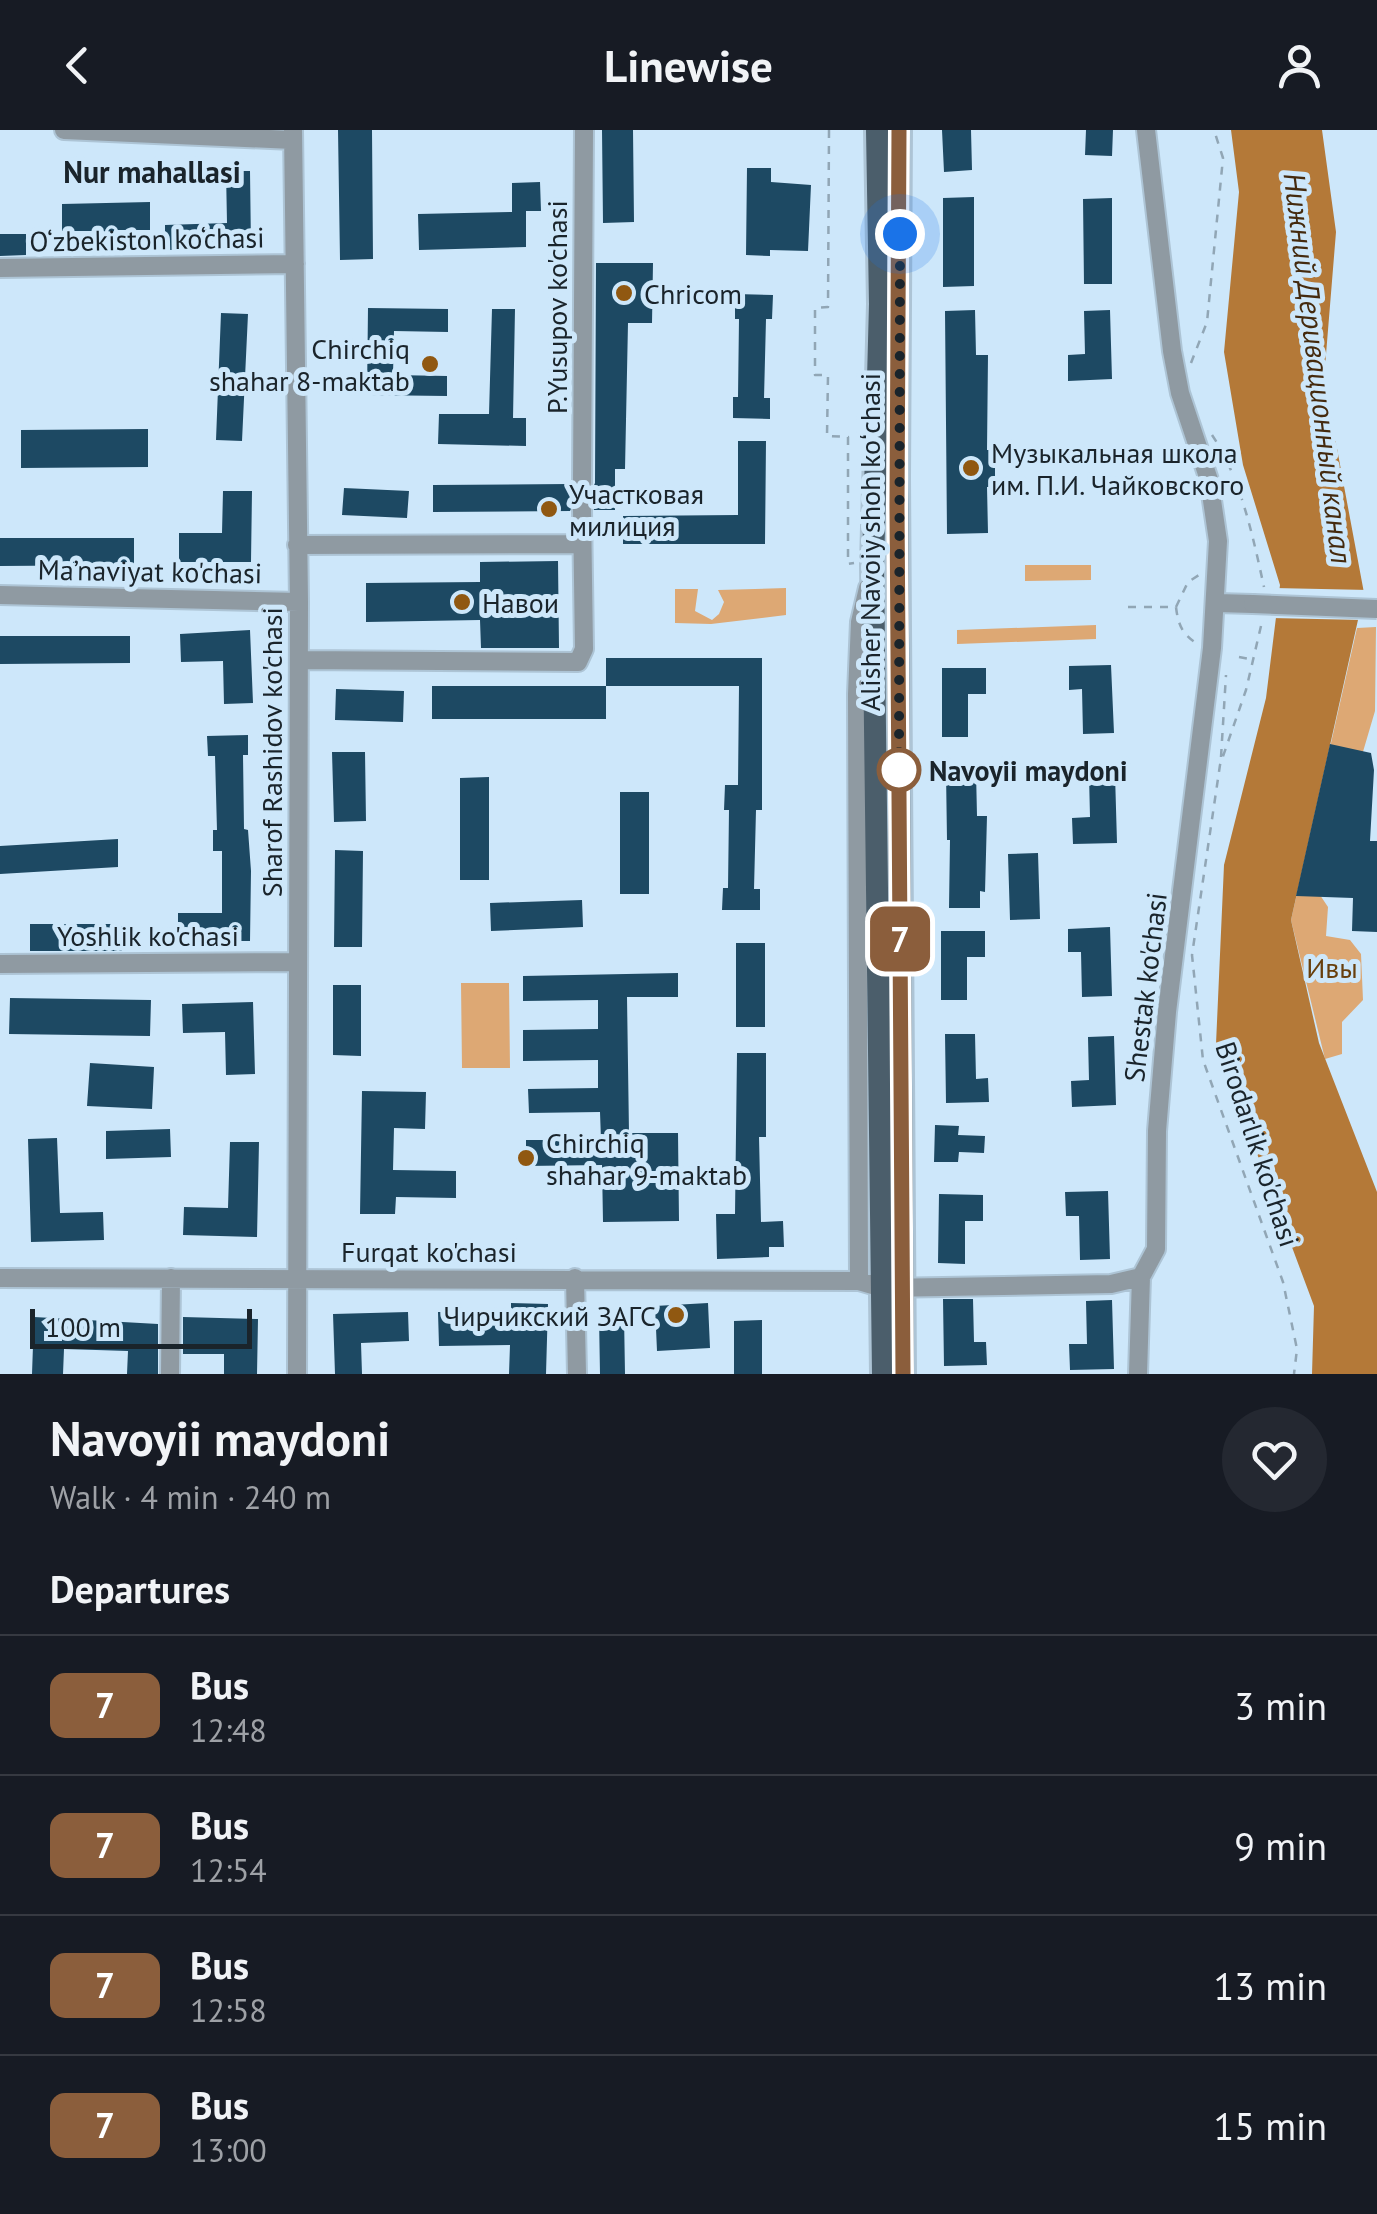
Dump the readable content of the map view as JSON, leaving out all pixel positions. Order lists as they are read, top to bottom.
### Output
{
  "streets": {
    "main road": ["Alisher Navoiy shoh koʻchasi"],
    "street": [
      "O‘zbekiston ko‘chasi",
      "P.Yusupov ko'chasi",
      "Ma’naviyat ko'chasi",
      "Sharof Rashidov ko'chasi",
      "Yoshlik ko'chasi",
      "Shestak ko'chasi",
      "Furqat ko'chasi"
    ],
    "path": ["Birodarlik ko'chasi"]
  },
  "crossings": [
    ["O‘zbekiston ko‘chasi", "Sharof Rashidov ko'chasi"],
    ["Alisher Navoiy shoh koʻchasi", "Furqat ko'chasi"],
    ["Ma’naviyat ko'chasi", "Sharof Rashidov ko'chasi"],
    ["Sharof Rashidov ko'chasi", "Yoshlik ko'chasi"],
    ["Sharof Rashidov ko'chasi", "Furqat ko'chasi"]
  ],
  "districts": ["Nur mahallasi"],
  "water": ["Нижний Деривационный канал"],
  "parks": ["Ивы"],
  "places": [
    "Chricom",
    "Chirchiq shahar 8-maktab",
    "Музыкальная школа им. П.И. Чайковского",
    "Участковая милиция",
    "Навои",
    "Navoyii maydoni",
    "Chirchiq shahar 9-maktab",
    "Чирчикский ЗАГС"
  ],
  "lines": ["bus line 7"],
  "scale_bar": "100 m",
  "page": {
    "header": "Linewise",
    "on_map": "7",
    "scale": "100 m",
    "heading": [
      ["Navoyii maydoni", "Walk · 4 min · 240 m"],
      "Departures"
    ],
    "list": [
      {
        "mark": "7",
        "name": "Bus",
        "note": "12:48",
        "value": "3 min"
      },
      {
        "mark": "7",
        "name": "Bus",
        "note": "12:54",
        "value": "9 min"
      },
      {
        "mark": "7",
        "name": "Bus",
        "note": "12:58",
        "value": "13 min"
      },
      {
        "mark": "7",
        "name": "Bus",
        "note": "13:00",
        "value": "15 min"
      }
    ]
  }
}
